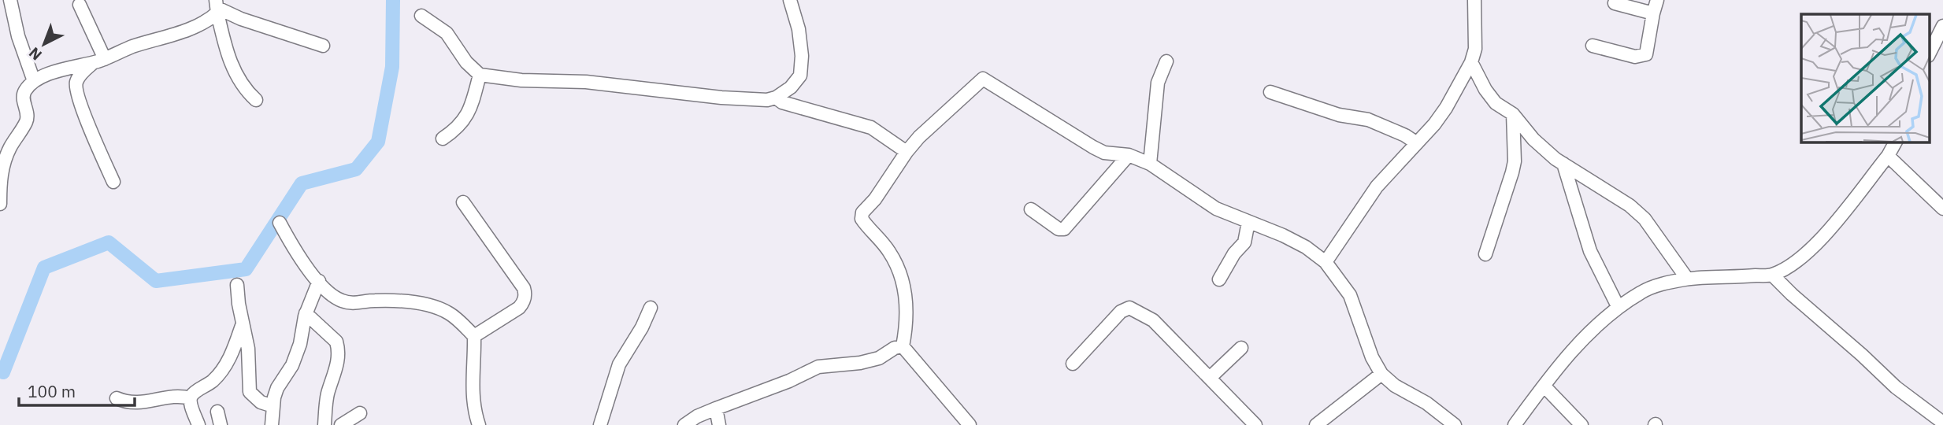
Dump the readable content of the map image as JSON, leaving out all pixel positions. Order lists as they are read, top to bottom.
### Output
{
  "scale_bar": "100 m",
  "north": "bottom left"
}
